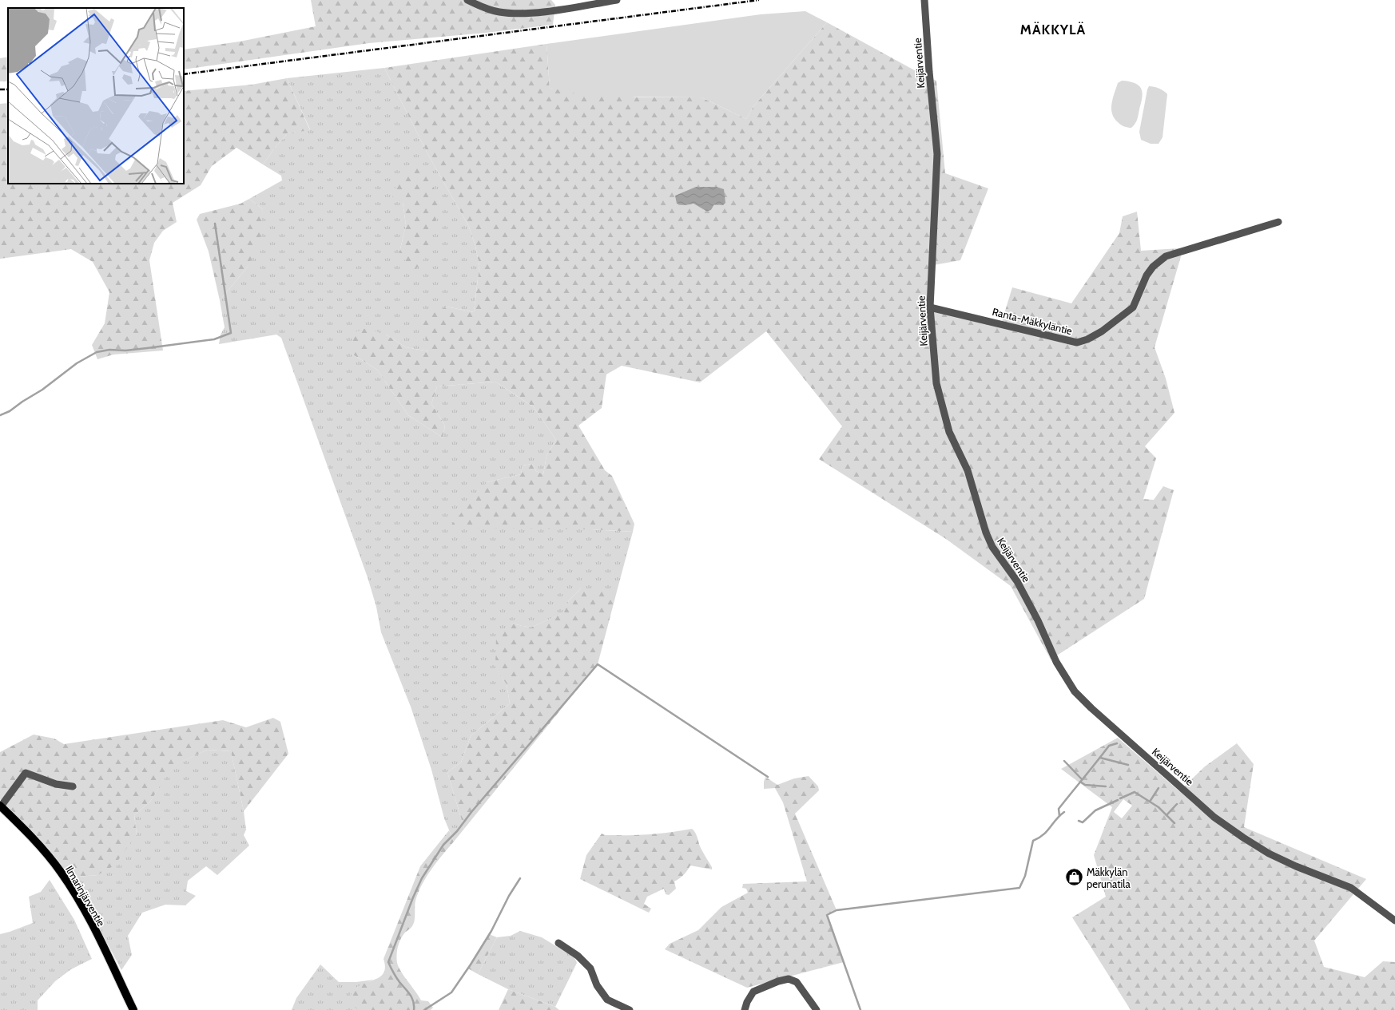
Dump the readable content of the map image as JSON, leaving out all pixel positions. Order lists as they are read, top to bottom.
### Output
{
  "streets": {
    "main road": ["Ilmarinjärventie"],
    "street": ["Keijärventie", "Ranta-Mäkkyläntie"]
  },
  "crossings": [
    ["Keijärventie", "Ranta-Mäkkyläntie"]
  ],
  "districts": ["MÄKKYLÄ"],
  "places": {
    "shop": ["Mäkkylän perunatila"]
  }
}
